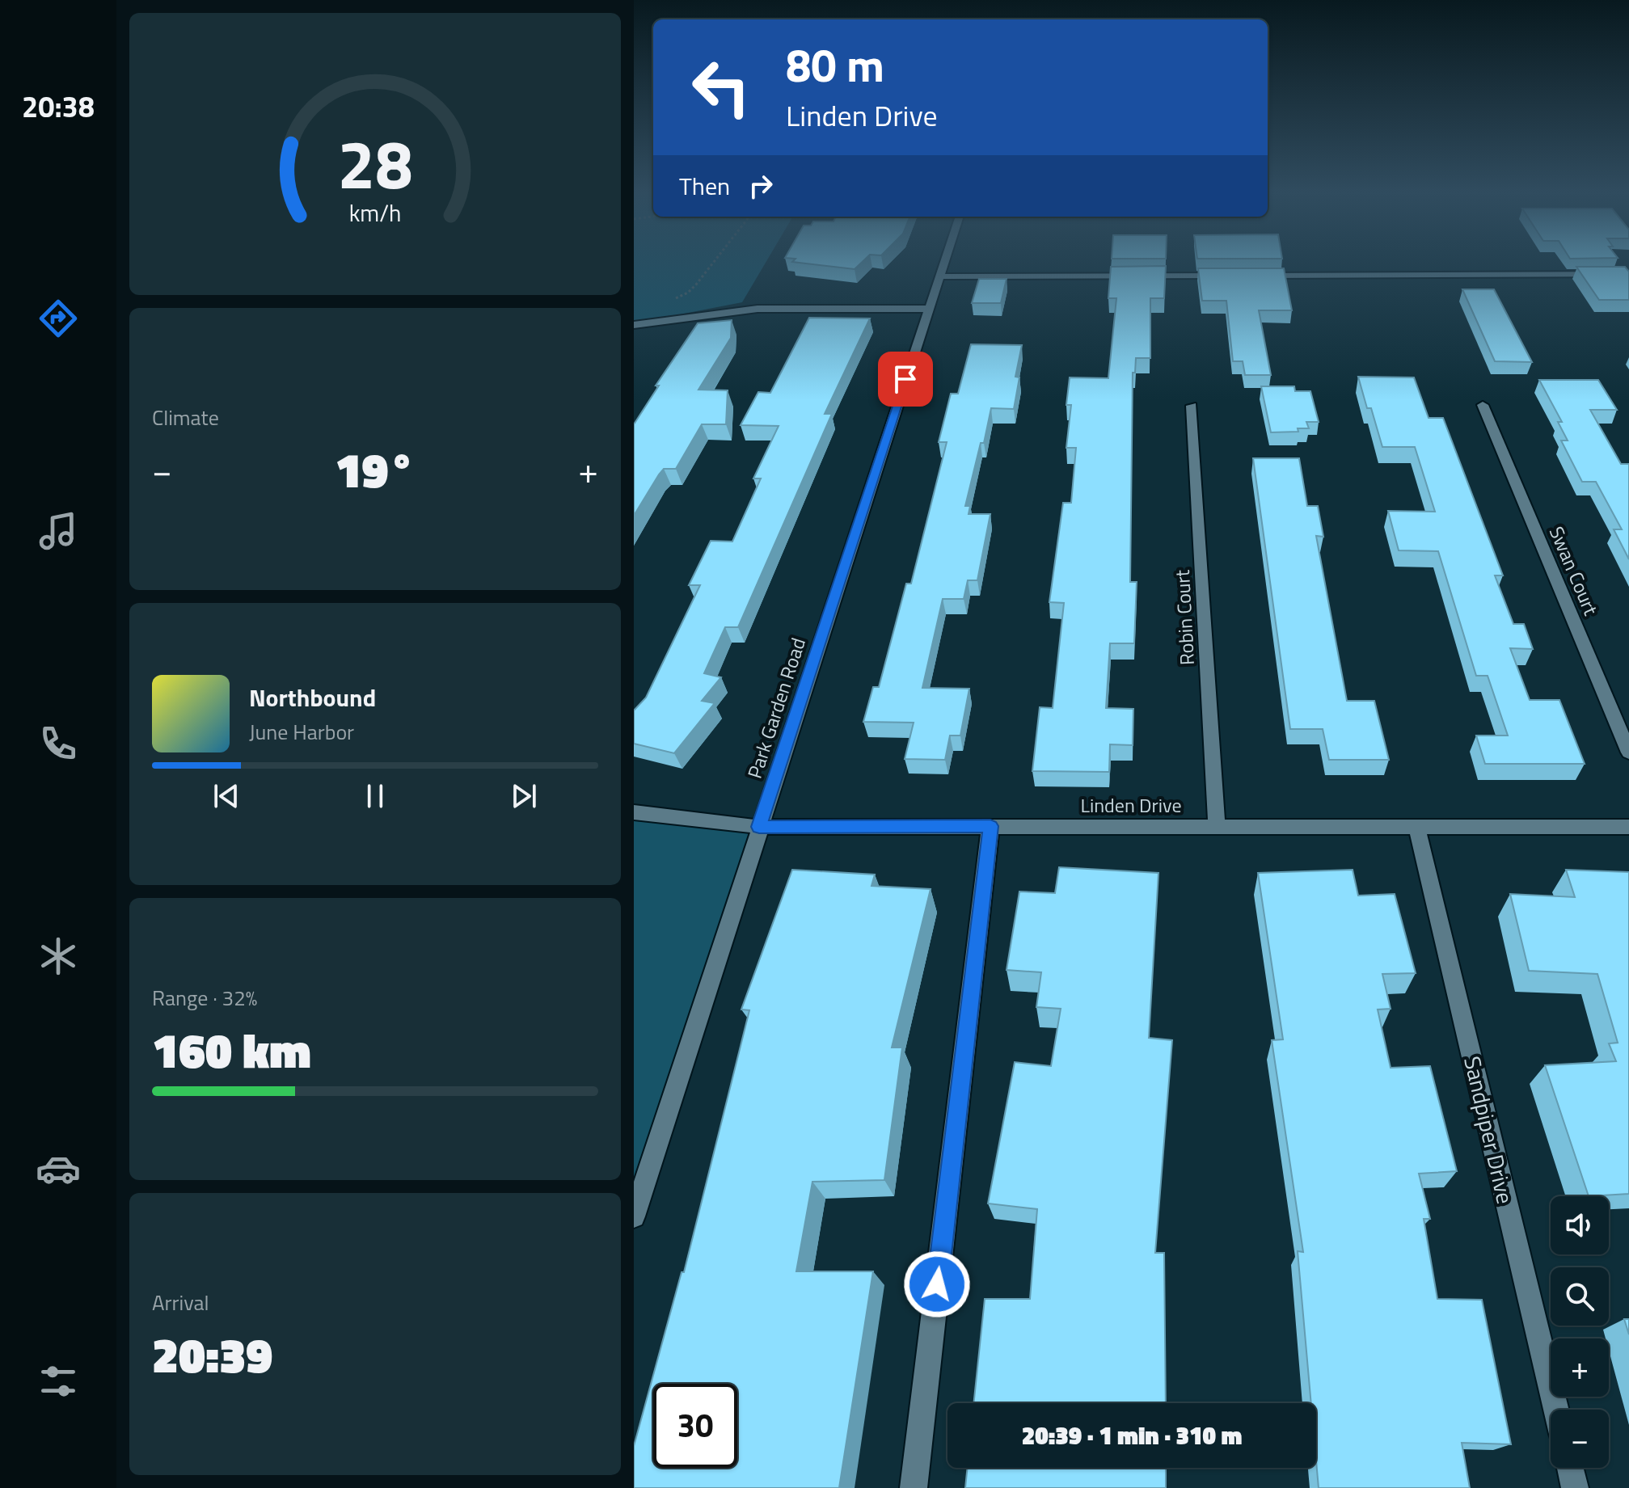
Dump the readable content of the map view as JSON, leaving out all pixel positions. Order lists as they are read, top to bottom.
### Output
{
  "streets": {
    "street": [
      "Swan Court",
      "Robin Court",
      "Park Garden Road",
      "Linden Drive",
      "Sandpiper Drive"
    ]
  },
  "crossings": [
    ["Robin Court", "Linden Drive"],
    ["Park Garden Road", "Linden Drive"],
    ["Linden Drive", "Sandpiper Drive"]
  ],
  "page": {
    "tabs": "20:38",
    "turn": ["80 m", "Linden Drive"],
    "then": "Then",
    "tile": [
      "Climate",
      ["Range · 32%", "160 km"],
      ["Arrival", "20:39"]
    ],
    "heat": ["−", "19°", "+"],
    "song": ["Northbound", "June Harbor"],
    "map_buttons": ["+", "−"],
    "limit": "30",
    "trip": "20:39 · 1 min · 310 m",
    "gauge": ["28", "km/h"]
  }
}
